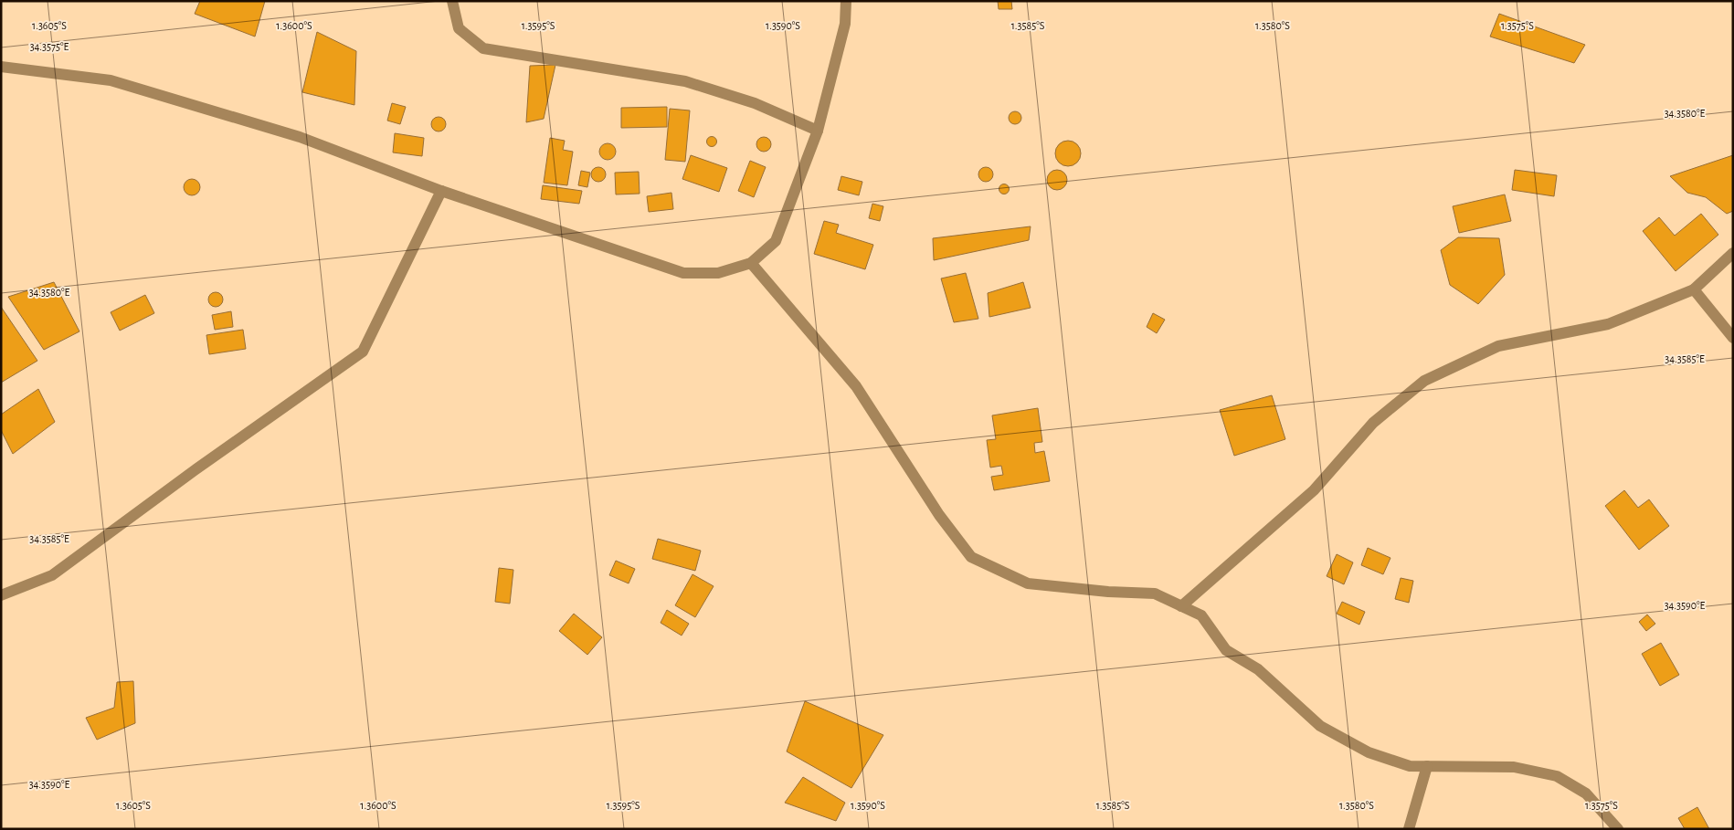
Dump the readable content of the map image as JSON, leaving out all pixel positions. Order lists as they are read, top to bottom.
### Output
{
  "coordinates": [
    "1.3605°S",
    "1.3600°S",
    "1.3595°S",
    "1.3590°S",
    "1.3585°S",
    "1.3580°S",
    "1.3575°S",
    "34.3575°E",
    "34.3580°E",
    "34.3585°E",
    "34.3590°E"
  ]
}
